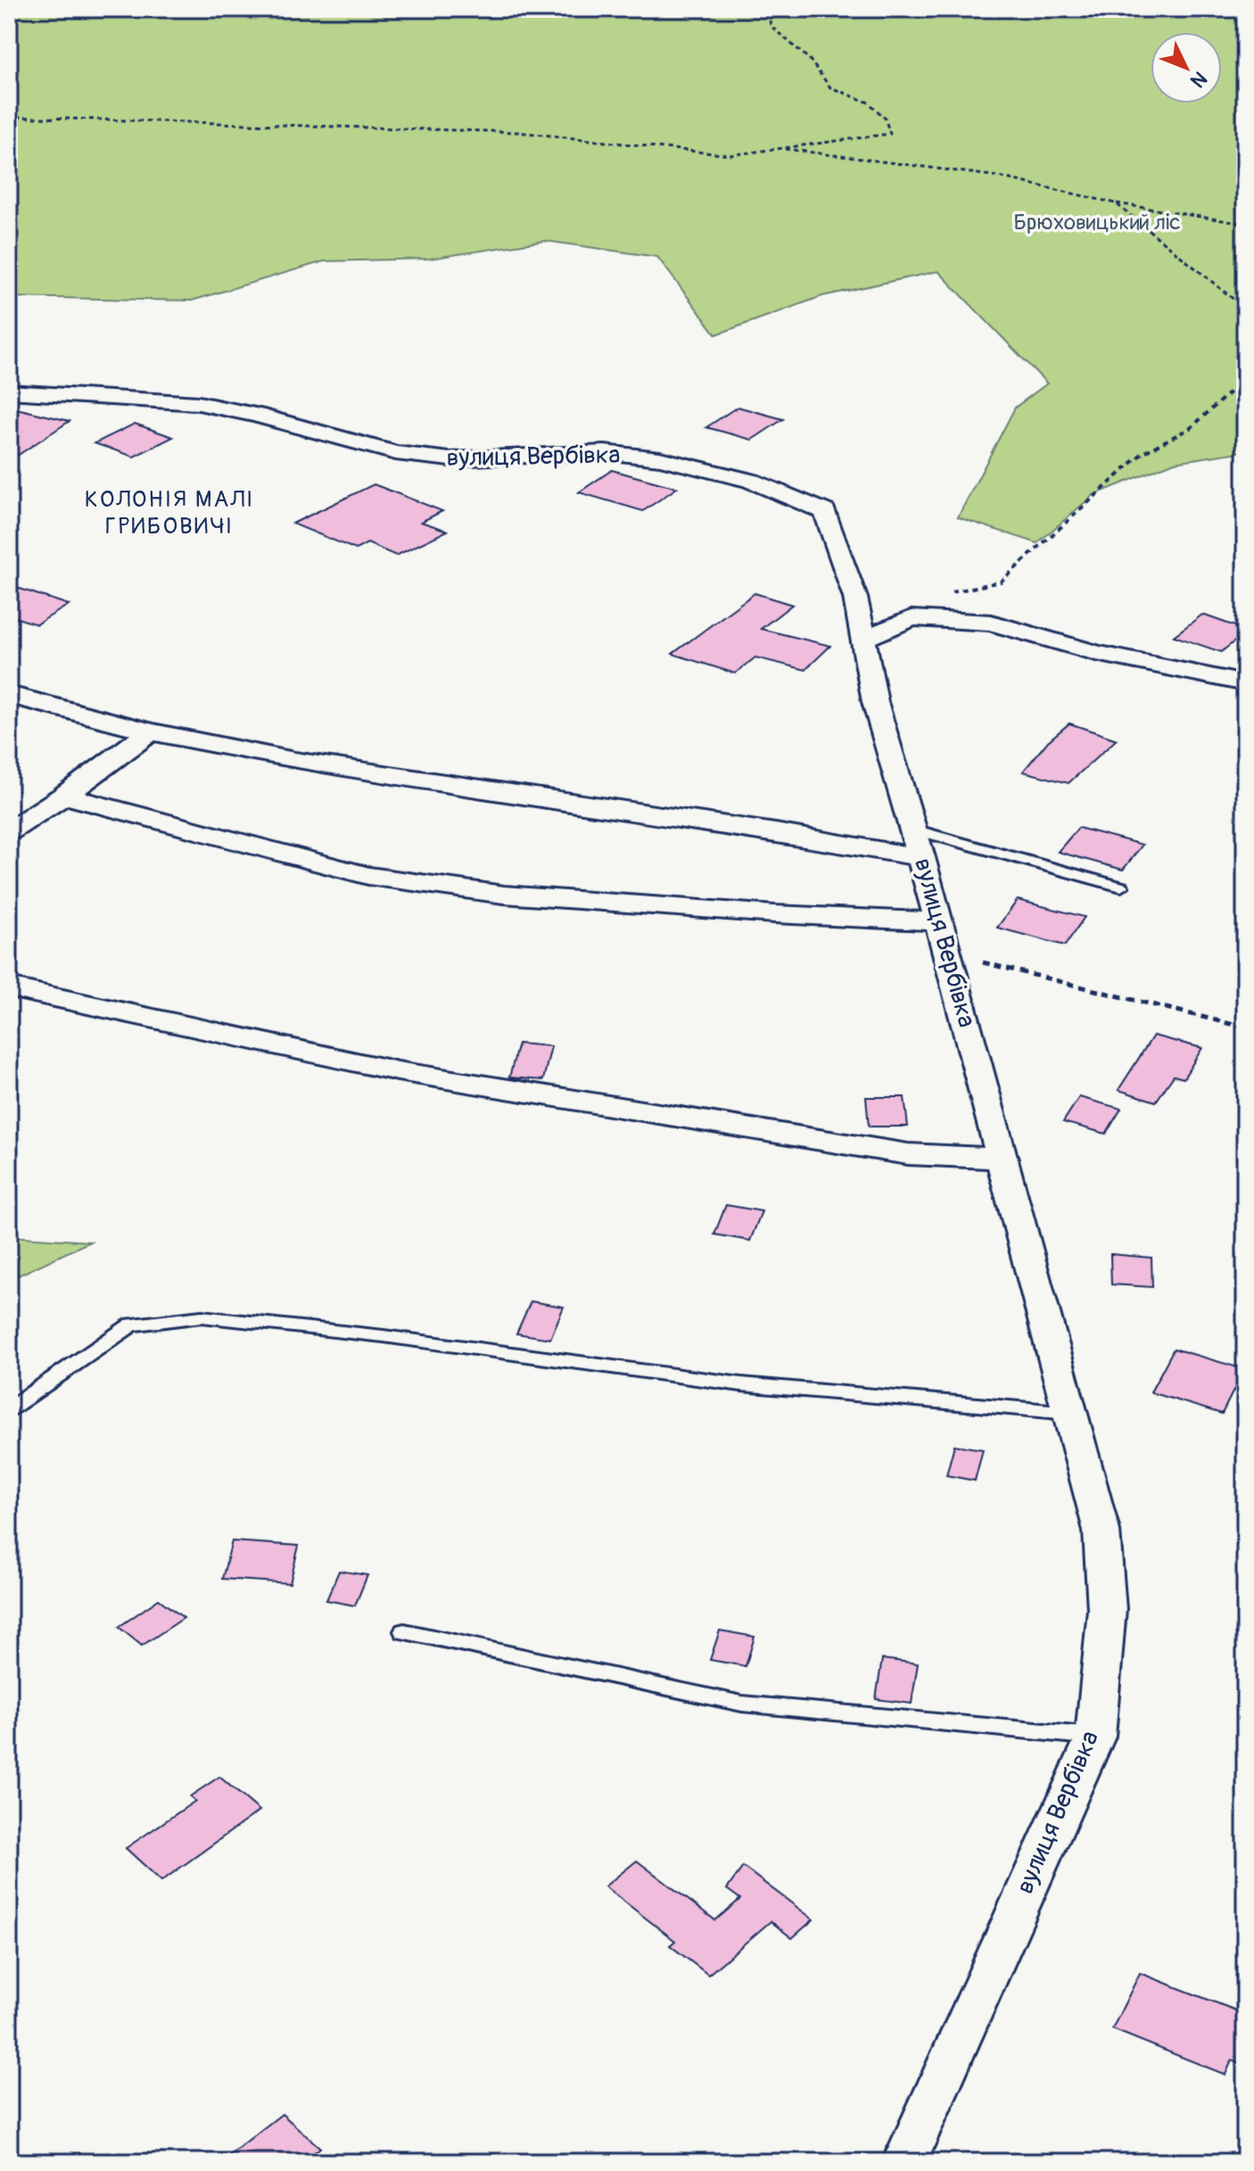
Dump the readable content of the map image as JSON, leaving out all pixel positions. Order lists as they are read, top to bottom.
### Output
{
  "streets": {
    "street": ["вулиця Вербівка"]
  },
  "districts": ["КОЛОНІЯ МАЛІ ГРИБОВИЧІ"],
  "parks": ["Брюховицький ліс"],
  "north": "bottom right"
}
